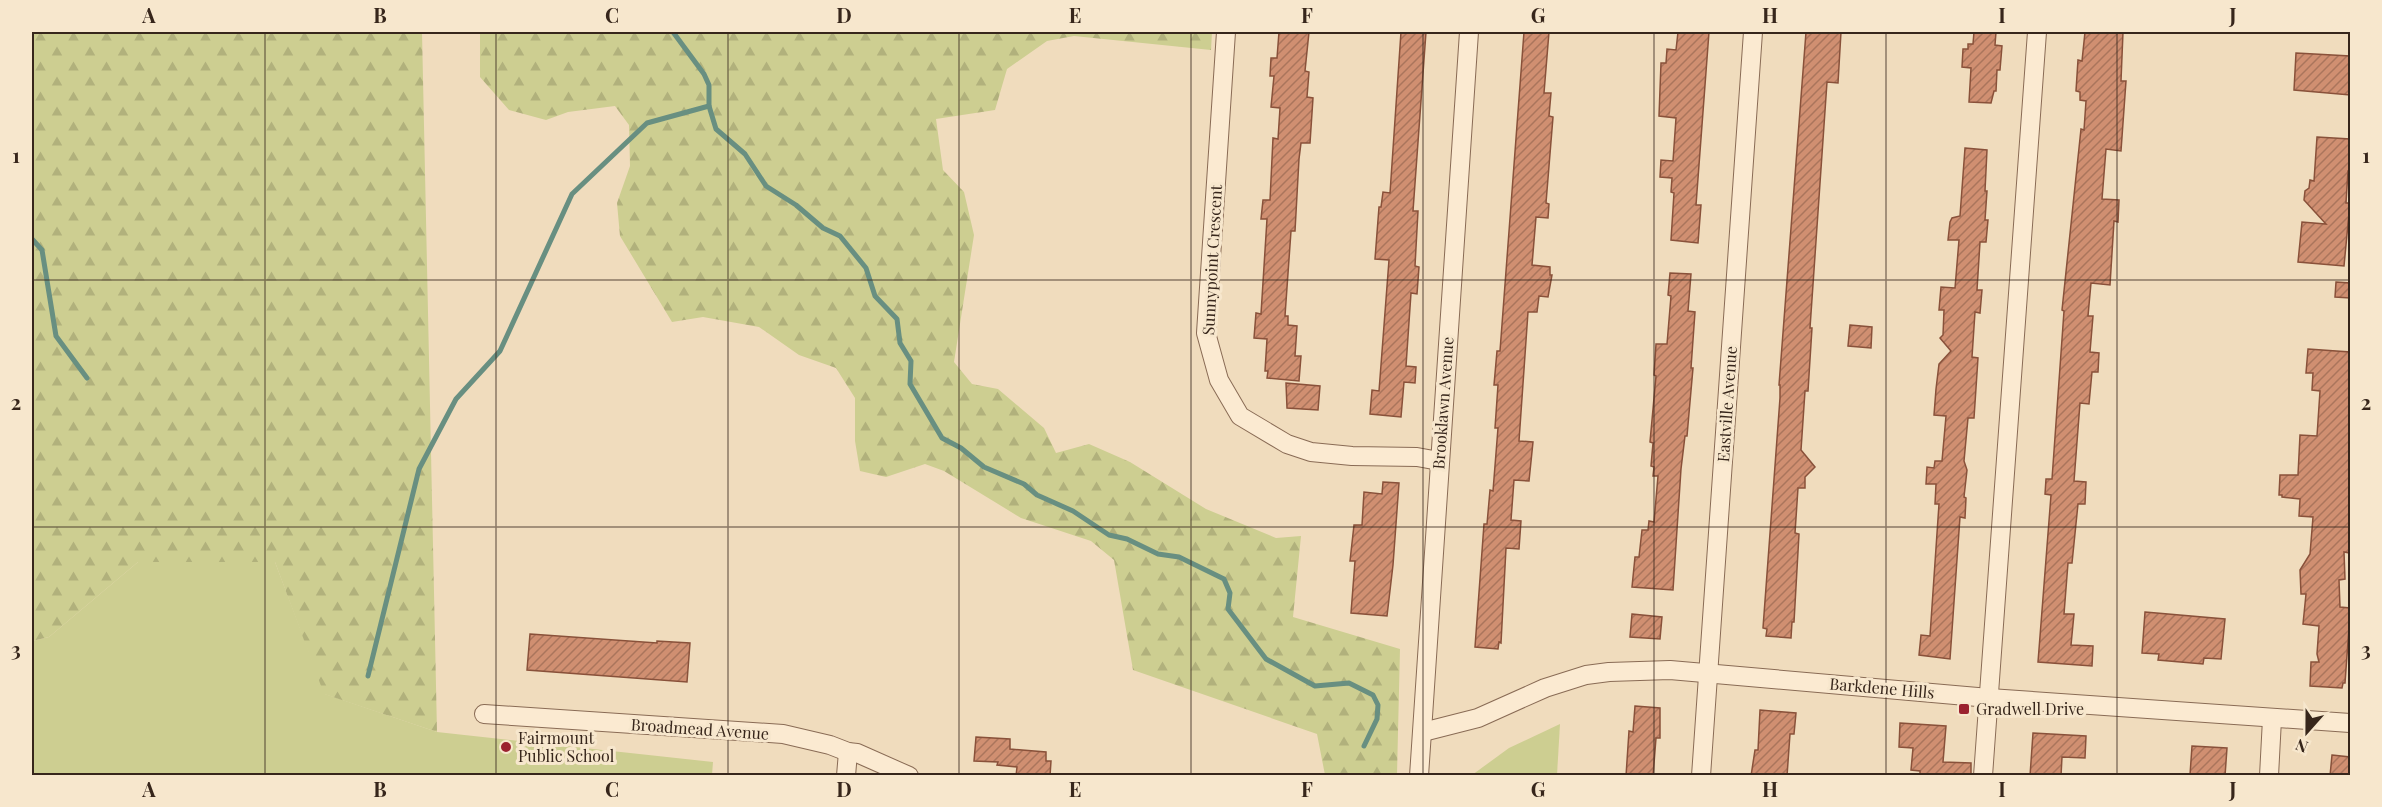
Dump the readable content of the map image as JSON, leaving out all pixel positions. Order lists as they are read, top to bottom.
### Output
{
  "streets": {
    "street": [
      "Sunnypoint Crescent",
      "Brooklawn Avenue",
      "Eastville Avenue",
      "Barkdene Hills",
      "Broadmead Avenue"
    ]
  },
  "crossings": [
    ["Sunnypoint Crescent", "Brooklawn Avenue"],
    ["Brooklawn Avenue", "Barkdene Hills"],
    ["Eastville Avenue", "Barkdene Hills"]
  ],
  "places": {
    "transit": ["Gradwell Drive"],
    "other": ["Fairmount Public School"]
  },
  "north": "bottom",
  "grid": {
    "columns": [
      "A",
      "B",
      "C",
      "D",
      "E",
      "F",
      "G",
      "H",
      "I",
      "J"
    ],
    "rows": ["1", "2", "3"]
  }
}
